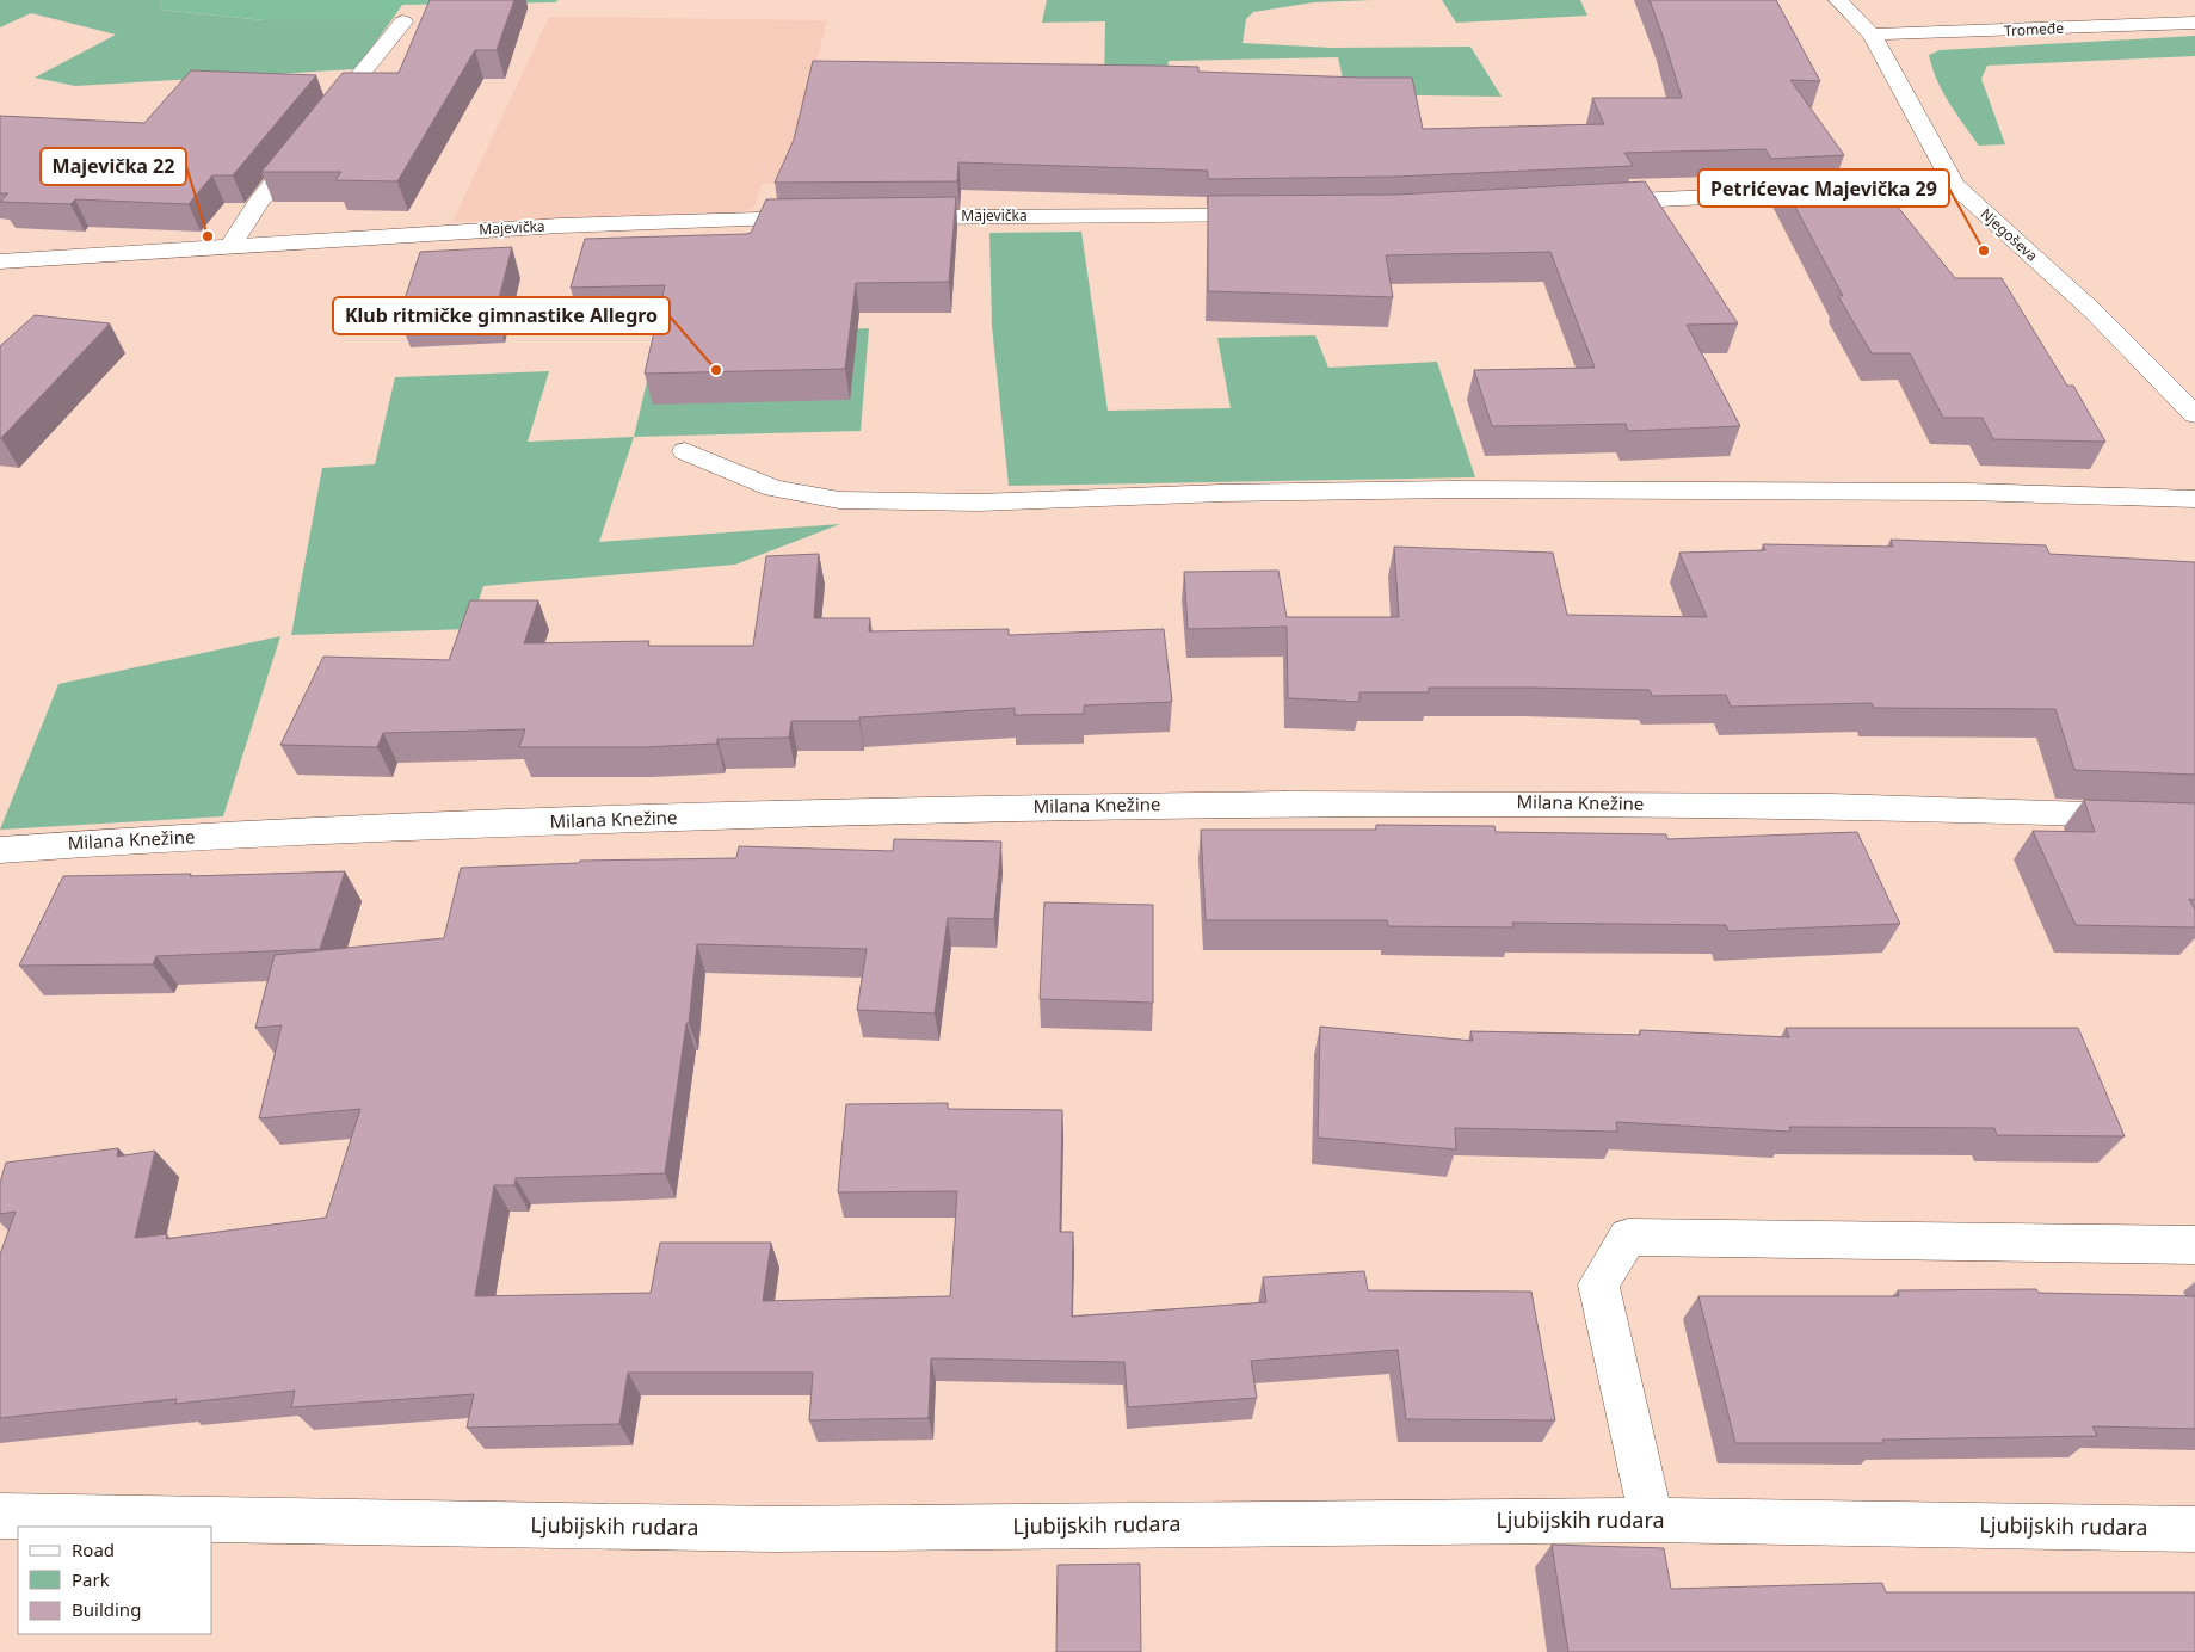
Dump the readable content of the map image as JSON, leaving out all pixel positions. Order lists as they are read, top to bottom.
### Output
{
  "streets": {
    "street": [
      "Tromeđe",
      "Majevička",
      "Njegoševa",
      "Milana Knežine",
      "Ljubijskih rudara"
    ]
  },
  "crossings": [
    ["Tromeđe", "Njegoševa"]
  ],
  "places": ["Majevička 22", "Petrićevac Majevička 29", "Klub ritmičke gimnastike Allegro"],
  "legend": ["Road", "Park", "Building"]
}
